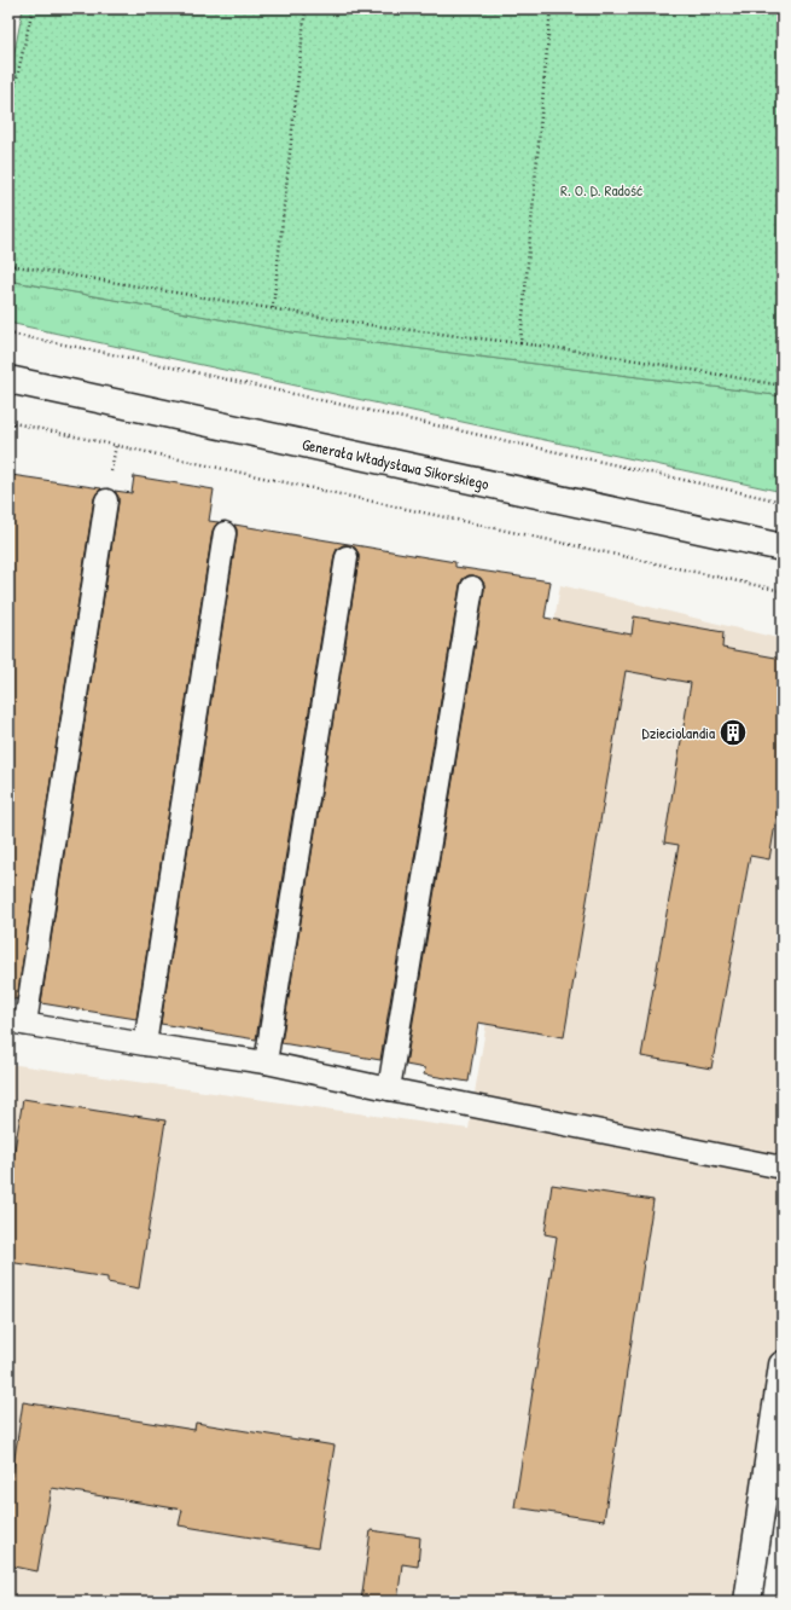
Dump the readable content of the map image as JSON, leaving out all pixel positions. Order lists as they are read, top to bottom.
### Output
{
  "streets": {
    "main road": ["Generała Władysława Sikorskiego"]
  },
  "parks": ["R. O. D. Radość"],
  "places": {
    "building": ["Dzieciolandia"]
  }
}
